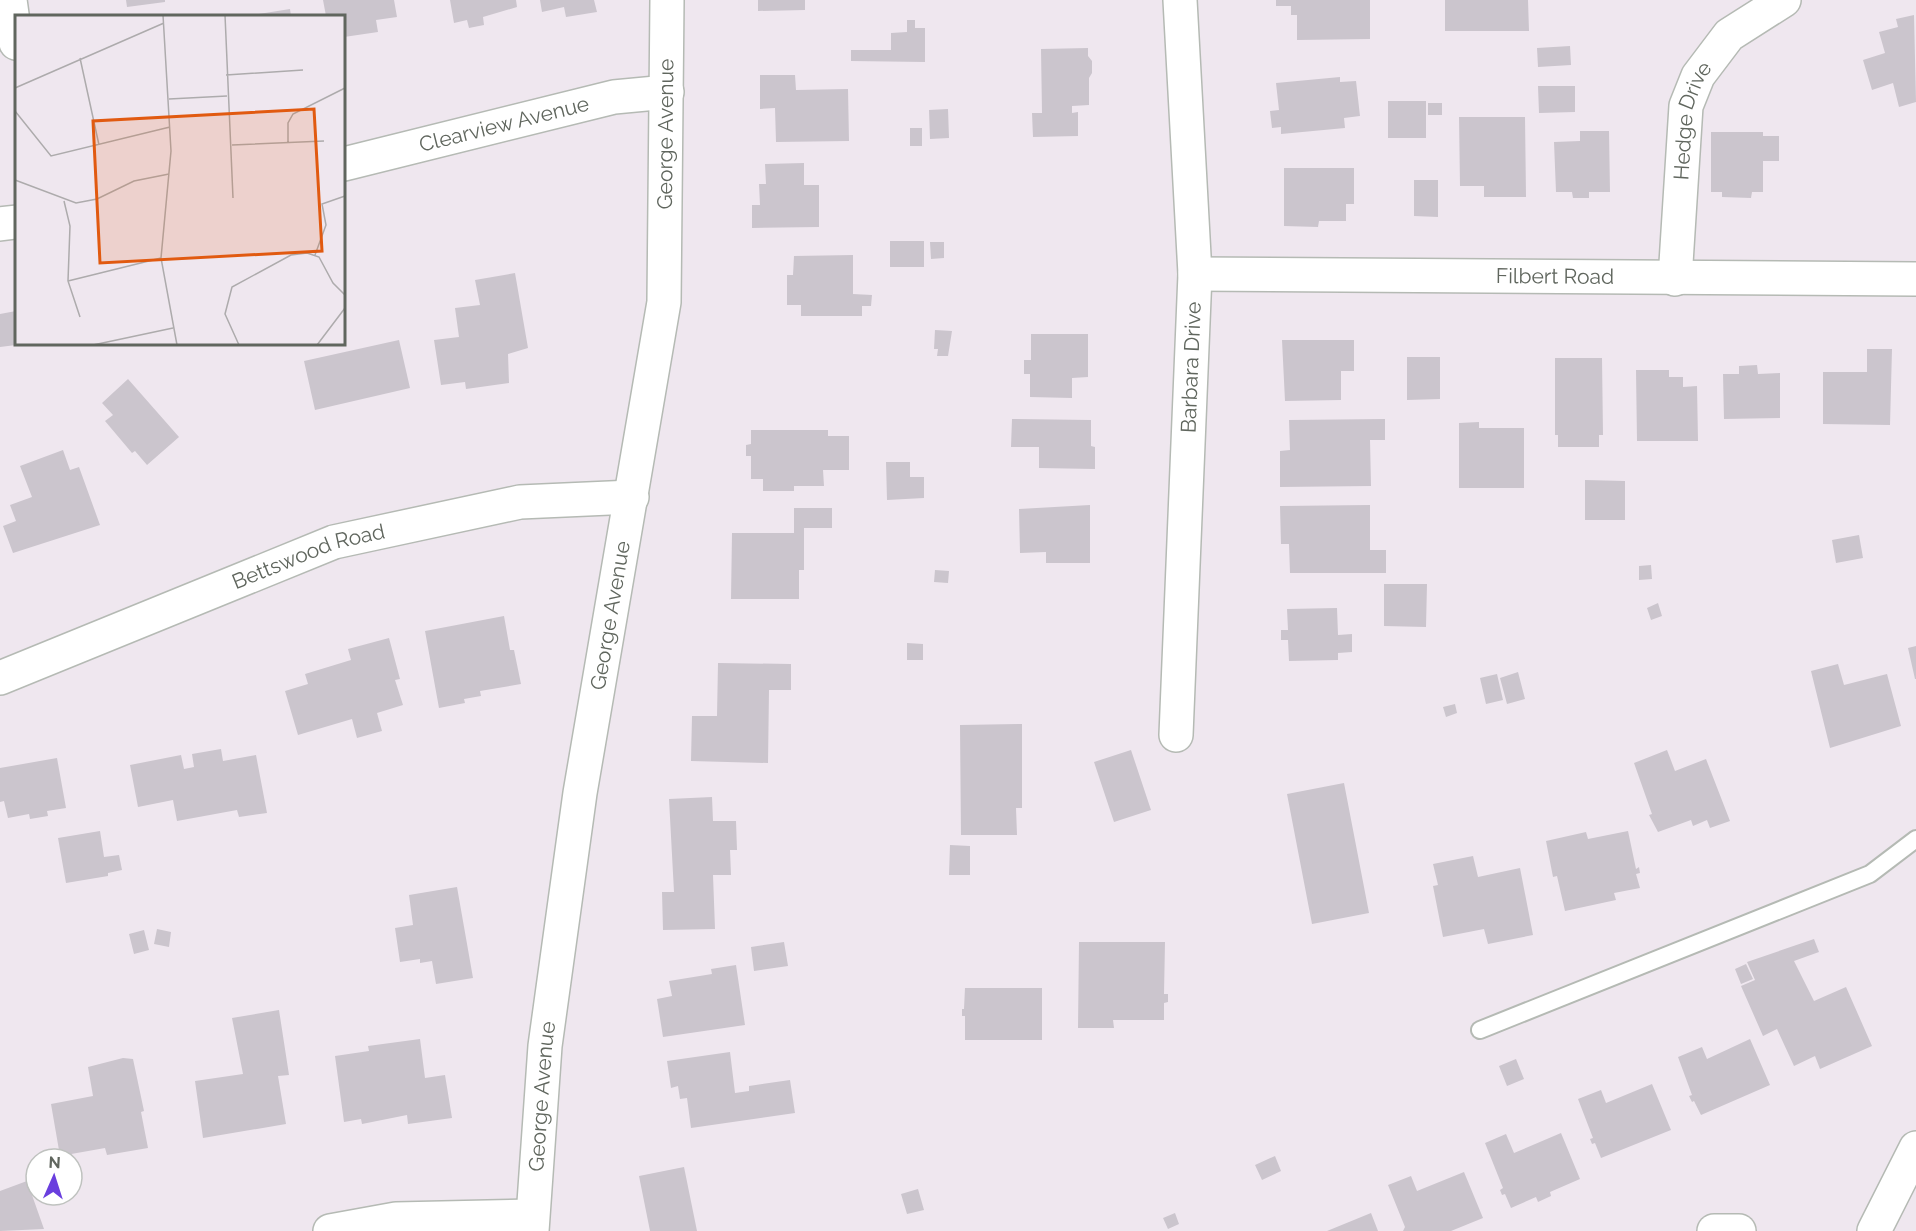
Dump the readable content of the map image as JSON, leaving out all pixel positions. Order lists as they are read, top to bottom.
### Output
{
  "streets": {
    "street": [
      "Hedge Drive",
      "Clearview Avenue",
      "George Avenue",
      "Filbert Road",
      "Barbara Drive",
      "Bettswood Road"
    ]
  },
  "crossings": [
    ["Hedge Drive", "Filbert Road"],
    ["Clearview Avenue", "George Avenue"],
    ["George Avenue", "Bettswood Road"],
    ["Filbert Road", "Barbara Drive"]
  ],
  "north": "top"
}
